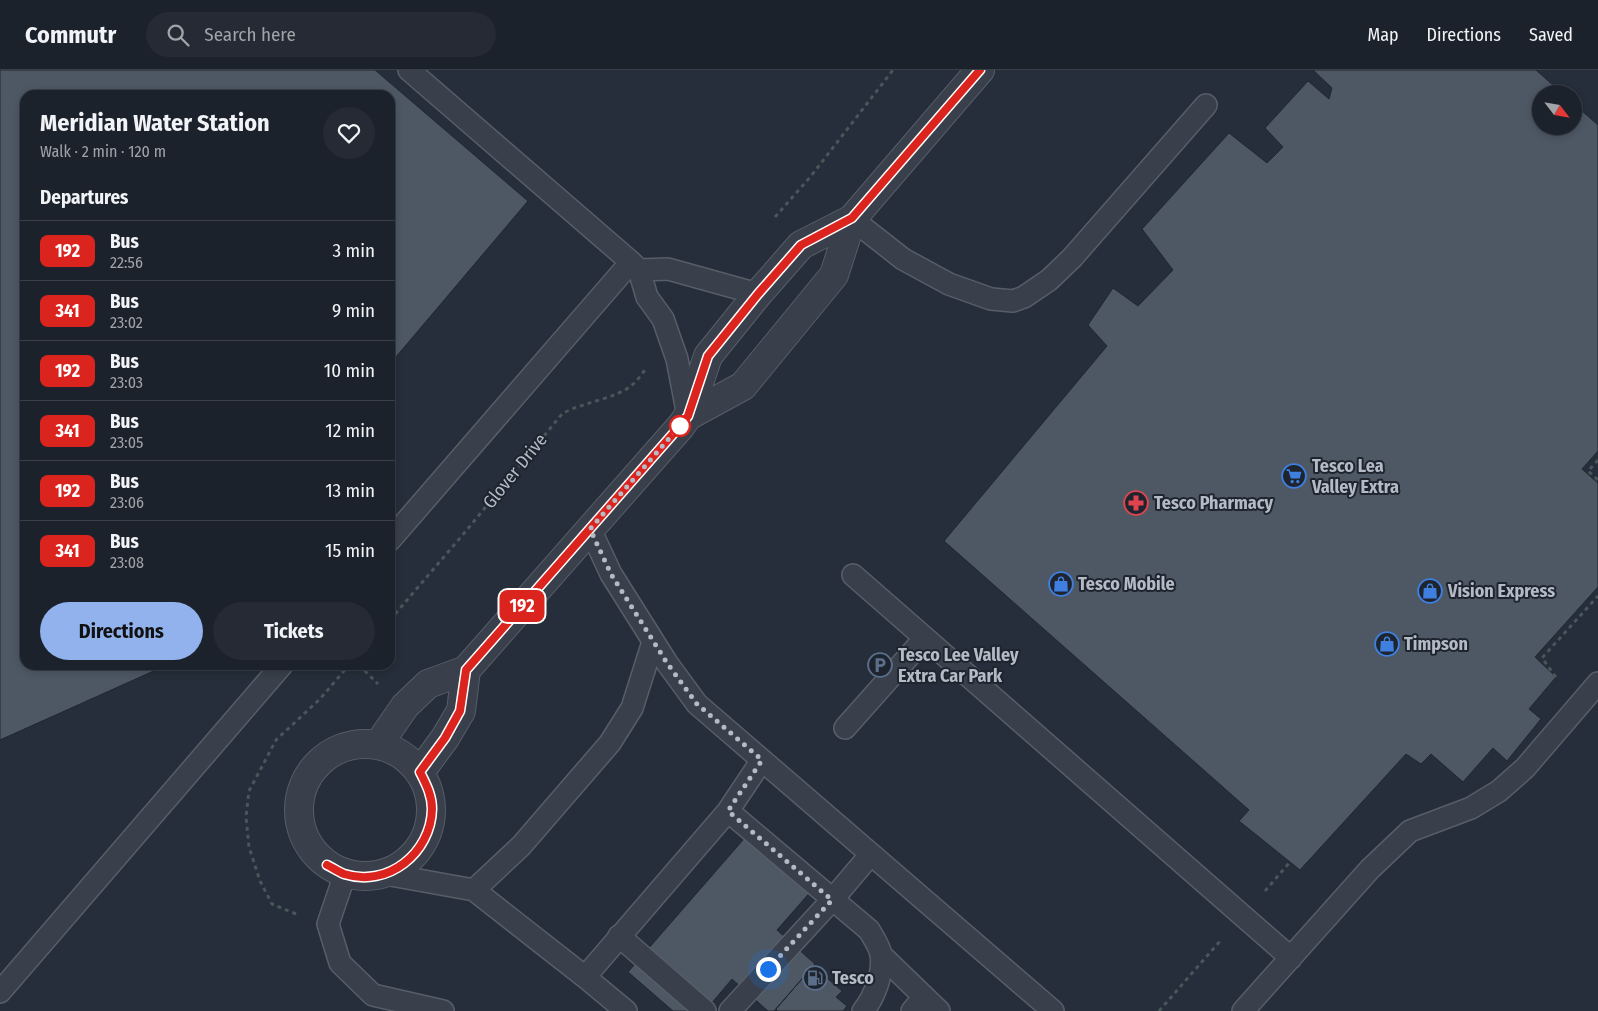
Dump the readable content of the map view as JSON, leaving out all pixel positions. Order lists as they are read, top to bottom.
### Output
{
  "streets": {
    "path": ["Glover Drive"]
  },
  "places": {
    "supermarket": ["Tesco Lea Valley Extra"],
    "pharmacy": ["Tesco Pharmacy"],
    "shop": ["Tesco Mobile", "Vision Express", "Timpson"],
    "parking": ["Tesco Lee Valley Extra Car Park"],
    "fuel station": ["Tesco"]
  },
  "lines": ["bus line 192"],
  "north": "bottom right",
  "page": {
    "header": "Commutr",
    "search": "Search here",
    "nav": ["Map", "Directions", "Saved"],
    "on_map": "192",
    "heading": [
      ["Meridian Water Station", "Walk · 2 min · 120 m"],
      "Departures"
    ],
    "list": [
      {
        "mark": "192",
        "name": "Bus",
        "note": "22:56",
        "value": "3 min"
      },
      {
        "mark": "341",
        "name": "Bus",
        "note": "23:02",
        "value": "9 min"
      },
      {
        "mark": "192",
        "name": "Bus",
        "note": "23:03",
        "value": "10 min"
      },
      {
        "mark": "341",
        "name": "Bus",
        "note": "23:05",
        "value": "12 min"
      },
      {
        "mark": "192",
        "name": "Bus",
        "note": "23:06",
        "value": "13 min"
      },
      {
        "mark": "341",
        "name": "Bus",
        "note": "23:08",
        "value": "15 min"
      }
    ],
    "buttons": ["Directions", "Tickets"]
  }
}
